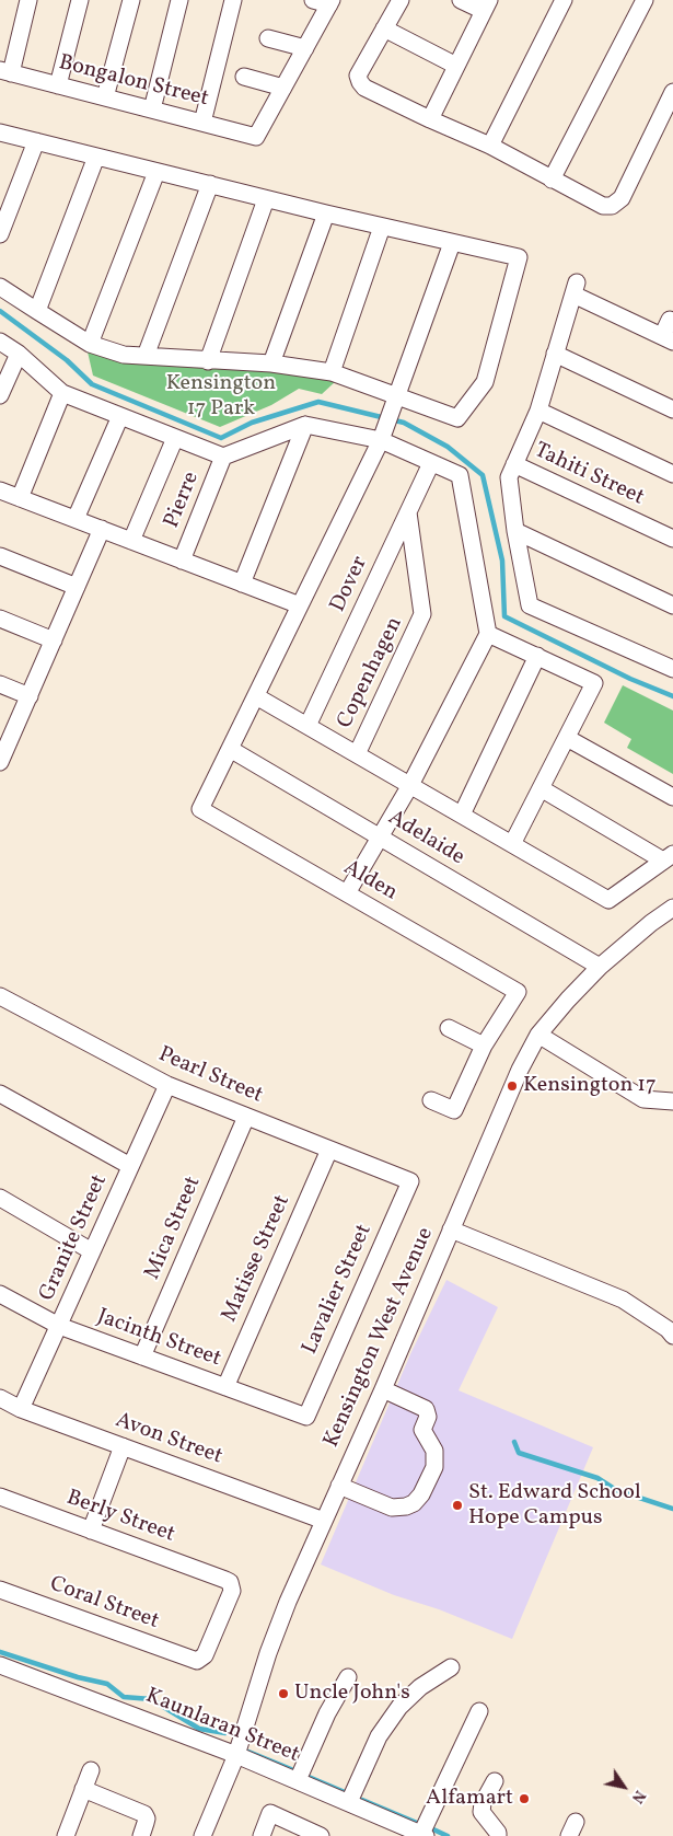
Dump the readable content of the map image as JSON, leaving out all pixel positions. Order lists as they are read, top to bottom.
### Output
{
  "streets": {
    "street": [
      "Bongalon Street",
      "Tahiti Street",
      "Pierre",
      "Dover",
      "Copenhagen",
      "Adelaide",
      "Alden",
      "Pearl Street",
      "Mica Street",
      "Granite Street",
      "Matisse Street",
      "Lavalier Street",
      "Kensington West Avenue",
      "Jacinth Street",
      "Avon Street",
      "Berly Street",
      "Coral Street",
      "Kaunlaran Street"
    ]
  },
  "crossings": [
    ["Dover", "Copenhagen"],
    ["Adelaide", "Alden"],
    ["Adelaide", "Kensington West Avenue"],
    ["Pearl Street", "Mica Street"],
    ["Pearl Street", "Granite Street"],
    ["Pearl Street", "Matisse Street"],
    ["Pearl Street", "Lavalier Street"],
    ["Mica Street", "Jacinth Street"],
    ["Granite Street", "Jacinth Street"],
    ["Granite Street", "Avon Street"],
    ["Matisse Street", "Jacinth Street"],
    ["Lavalier Street", "Jacinth Street"],
    ["Kensington West Avenue", "Avon Street"],
    ["Kensington West Avenue", "Kaunlaran Street"],
    ["Berly Street", "Coral Street"]
  ],
  "parks": ["Kensington 17 Park"],
  "places": [
    "Kensington 17",
    "St. Edward School Hope Campus",
    "Uncle John's",
    "Alfamart"
  ],
  "north": "bottom right"
}
